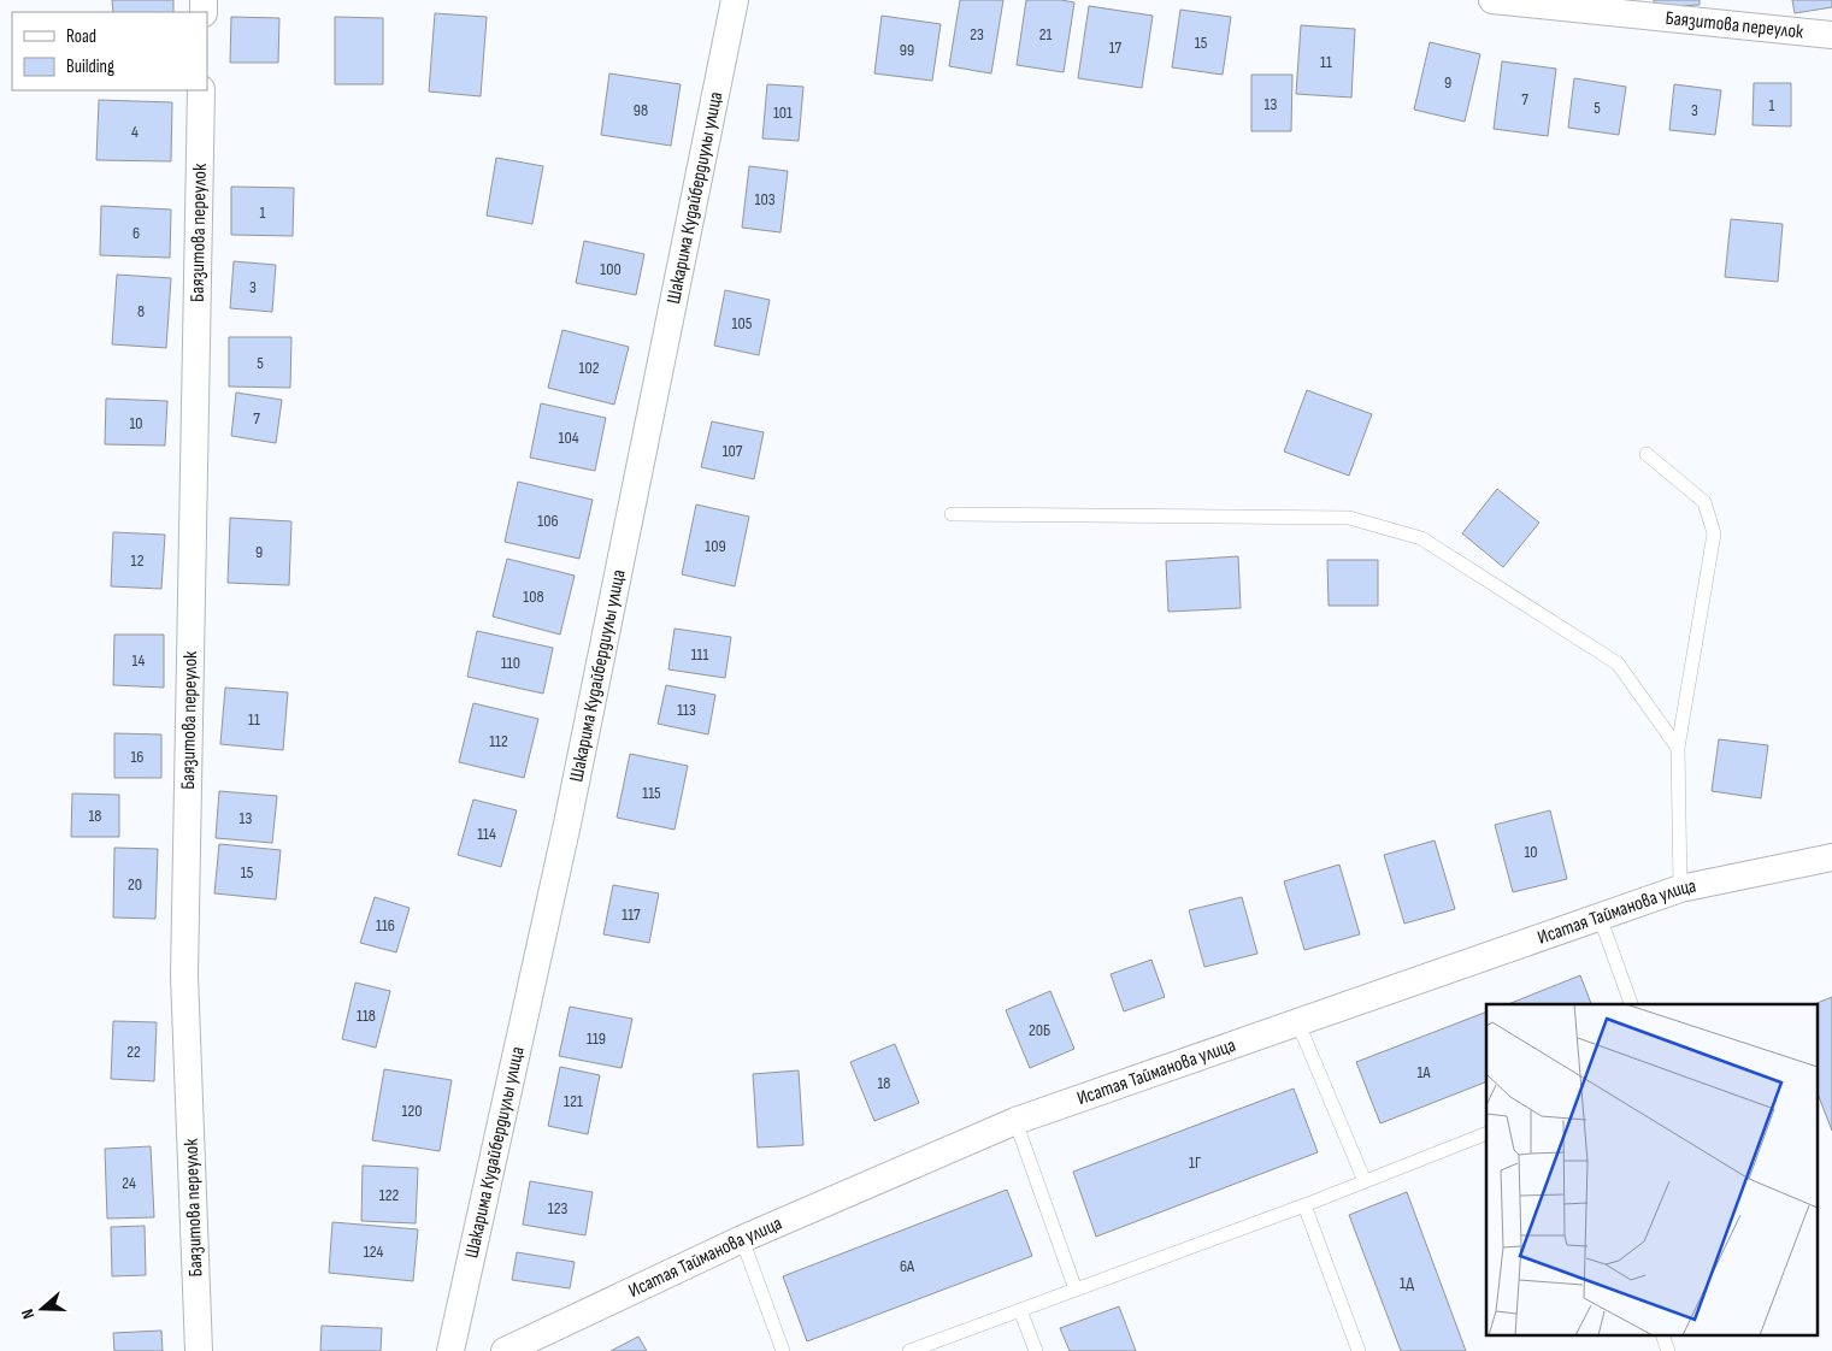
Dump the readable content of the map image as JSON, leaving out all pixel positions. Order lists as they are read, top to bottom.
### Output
{
  "streets": {
    "street": ["Баязитова переулок", "Шакарима Кудайбердиулы улица", "Исатая Тайманова улица"]
  },
  "house_numbers": [
    "23",
    "21",
    "15",
    "17",
    "99",
    "11",
    "9",
    "7",
    "13",
    "1",
    "5",
    "98",
    "3",
    "101",
    "4",
    "103",
    "1",
    "6",
    "100",
    "3",
    "8",
    "105",
    "5",
    "102",
    "7",
    "10",
    "104",
    "107",
    "106",
    "109",
    "9",
    "12",
    "108",
    "111",
    "14",
    "110",
    "113",
    "11",
    "112",
    "16",
    "115",
    "18",
    "13",
    "114",
    "10",
    "15",
    "20",
    "117",
    "116",
    "118",
    "20Б",
    "119",
    "22",
    "1А",
    "18",
    "121",
    "120",
    "1Г",
    "24",
    "122",
    "123",
    "124",
    "6А",
    "1Д"
  ],
  "legend": ["Road", "Building"],
  "north": "left"
}
